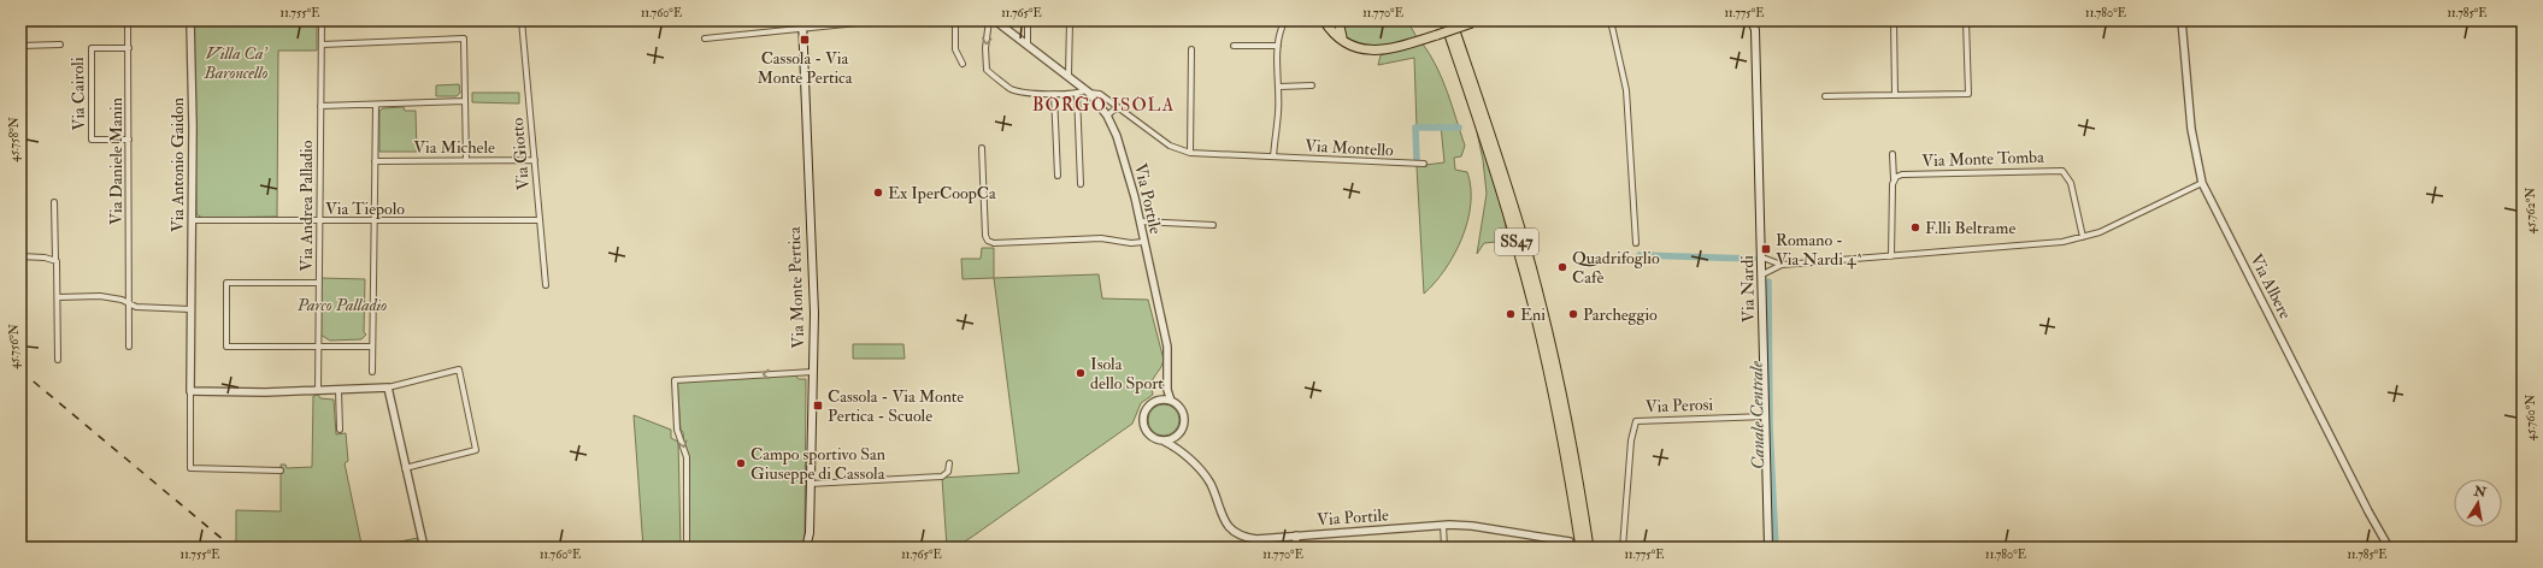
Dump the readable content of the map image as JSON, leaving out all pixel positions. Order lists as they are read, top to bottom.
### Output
{
  "streets": {
    "main road": ["SS47", "Via Monte Pertica", "Via Nardi"],
    "street": [
      "Via Cairoli",
      "Via Michele",
      "Via Montello",
      "Via Giotto",
      "Via Monte Tomba",
      "Via Daniele Manin",
      "Via Antonio Gaidon",
      "Via Portile",
      "Via Andrea Palladio",
      "Via Tiepolo",
      "Via Albere",
      "Via Perosi"
    ]
  },
  "crossings": [
    ["Via Cairoli", "Via Daniele Manin"],
    ["Via Michele", "Via Giotto"],
    ["Via Montello", "Via Portile"],
    ["Via Giotto", "Via Tiepolo"],
    ["Via Antonio Gaidon", "Via Tiepolo"],
    ["Via Andrea Palladio", "Via Tiepolo"],
    ["Via Nardi", "Via Perosi"]
  ],
  "districts": ["BORGO ISOLA"],
  "water": ["Canale Centrale"],
  "parks": ["Villa Ca' Baroncello", "Parco Palladio"],
  "places": {
    "transit": ["Cassola - Via Monte Pertica", "Romano - Via Nardi 4^", "Cassola - Via Monte Pertica - Scuole"],
    "other": [
      "Ex IperCoopCa",
      "F.lli Beltrame",
      "Quadrifoglio Cafè",
      "Eni",
      "Parcheggio",
      "Isola dello Sport",
      "Campo sportivo San Giuseppe di Cassola"
    ]
  },
  "north": "top",
  "coordinates": [
    "11.755°E",
    "11.760°E",
    "11.765°E",
    "11.770°E",
    "11.775°E",
    "11.780°E",
    "11.785°E",
    "45.758°N",
    "45.762°N",
    "45.756°N",
    "45.760°N"
  ]
}
